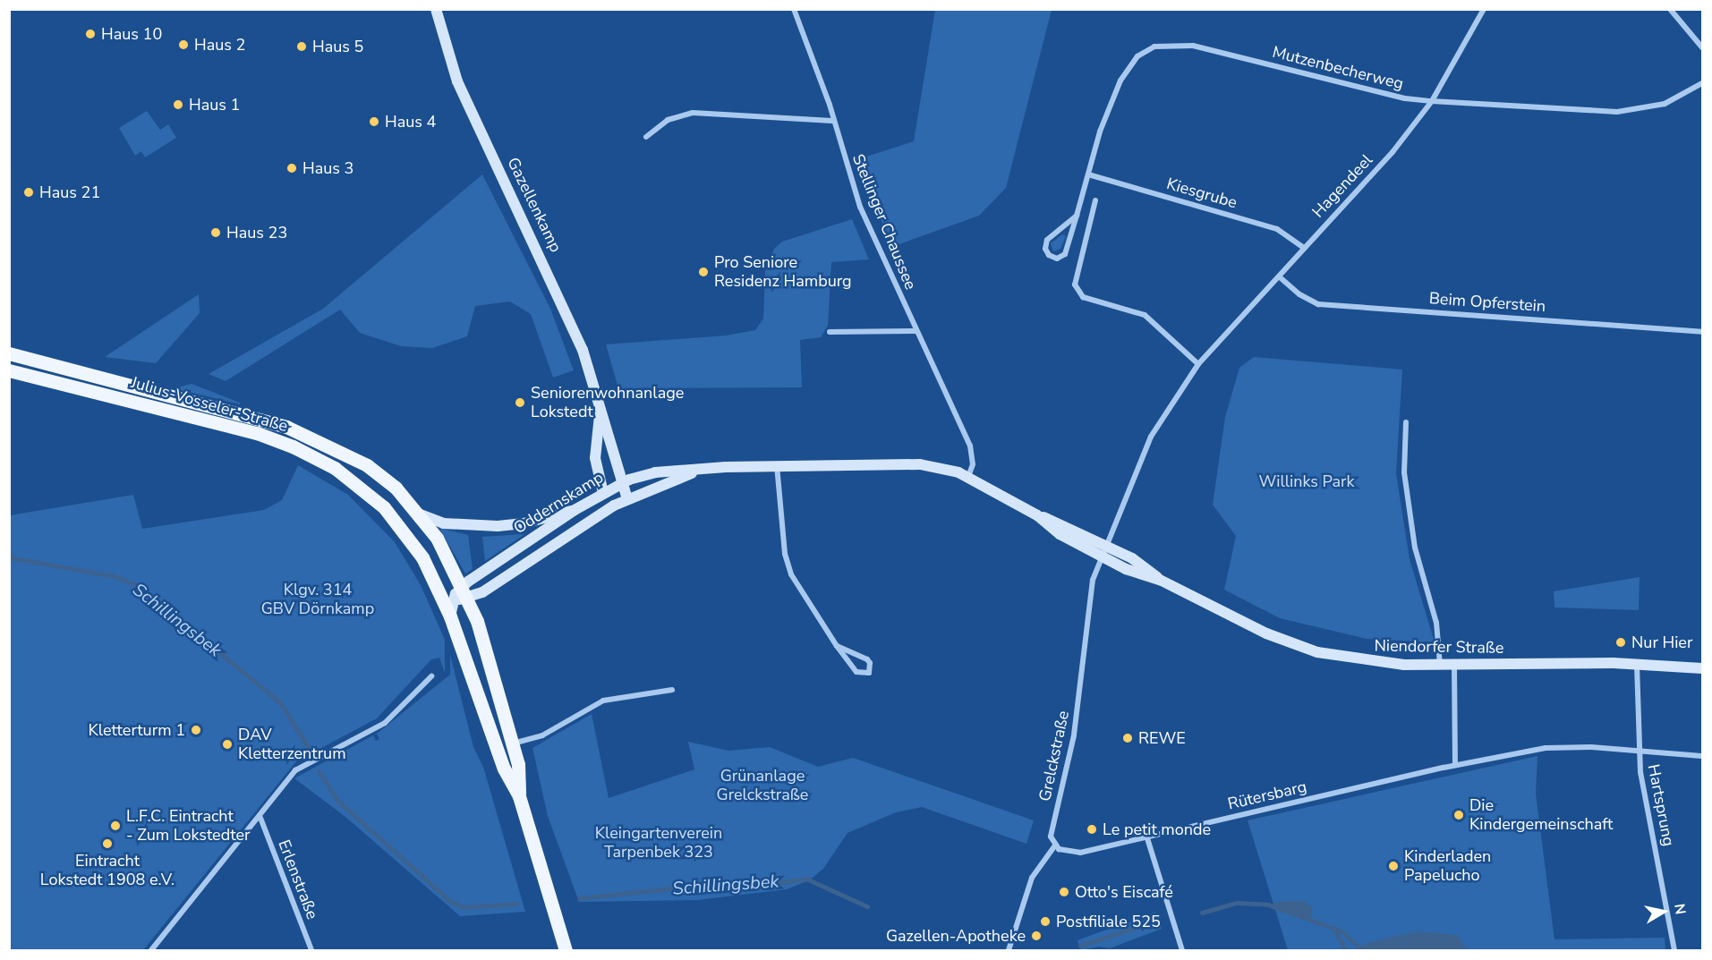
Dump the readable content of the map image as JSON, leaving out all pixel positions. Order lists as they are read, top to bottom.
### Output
{
  "streets": {
    "main road": [
      "Gazellenkamp",
      "Julius-Vosseler-Straße",
      "Oddernskamp",
      "Niendorfer Straße"
    ],
    "street": [
      "Mutzenbecherweg",
      "Hagendeel",
      "Kiesgrube",
      "Stellinger Chaussee",
      "Beim Opferstein",
      "Grelckstraße",
      "Rütersbarg",
      "Hartsprung",
      "Erlenstraße"
    ]
  },
  "crossings": [
    ["Mutzenbecherweg", "Hagendeel"],
    ["Mutzenbecherweg", "Kiesgrube"],
    ["Hagendeel", "Kiesgrube"],
    ["Hagendeel", "Beim Opferstein"],
    ["Hagendeel", "Oddernskamp"],
    ["Hagendeel", "Niendorfer Straße"],
    ["Hagendeel", "Grelckstraße"],
    ["Gazellenkamp", "Oddernskamp"],
    ["Stellinger Chaussee", "Oddernskamp"],
    ["Julius-Vosseler-Straße", "Oddernskamp"],
    ["Oddernskamp", "Niendorfer Straße"],
    ["Oddernskamp", "Grelckstraße"],
    ["Niendorfer Straße", "Grelckstraße"],
    ["Niendorfer Straße", "Hartsprung"],
    ["Grelckstraße", "Rütersbarg"],
    ["Rütersbarg", "Hartsprung"]
  ],
  "water": ["Schillingsbek"],
  "parks": [
    "Willinks Park",
    "Klgv. 314 GBV Dörnkamp",
    "Grünanlage Grelckstraße",
    "Kleingartenverein Tarpenbek 323"
  ],
  "places": [
    "Haus 10",
    "Haus 2",
    "Haus 5",
    "Haus 1",
    "Haus 4",
    "Haus 3",
    "Haus 21",
    "Haus 23",
    "Pro Seniore Residenz Hamburg",
    "Seniorenwohnanlage Lokstedt",
    "Nur Hier",
    "Kletterturm 1",
    "REWE",
    "DAV Kletterzentrum",
    "Die Kindergemeinschaft",
    "L.F.C. Eintracht - Zum Lokstedter",
    "Le petit monde",
    "Eintracht Lokstedt 1908 e.V.",
    "Kinderladen Papelucho",
    "Otto's Eiscafé",
    "Postfiliale 525",
    "Gazellen-Apotheke"
  ],
  "north": "right"
}
